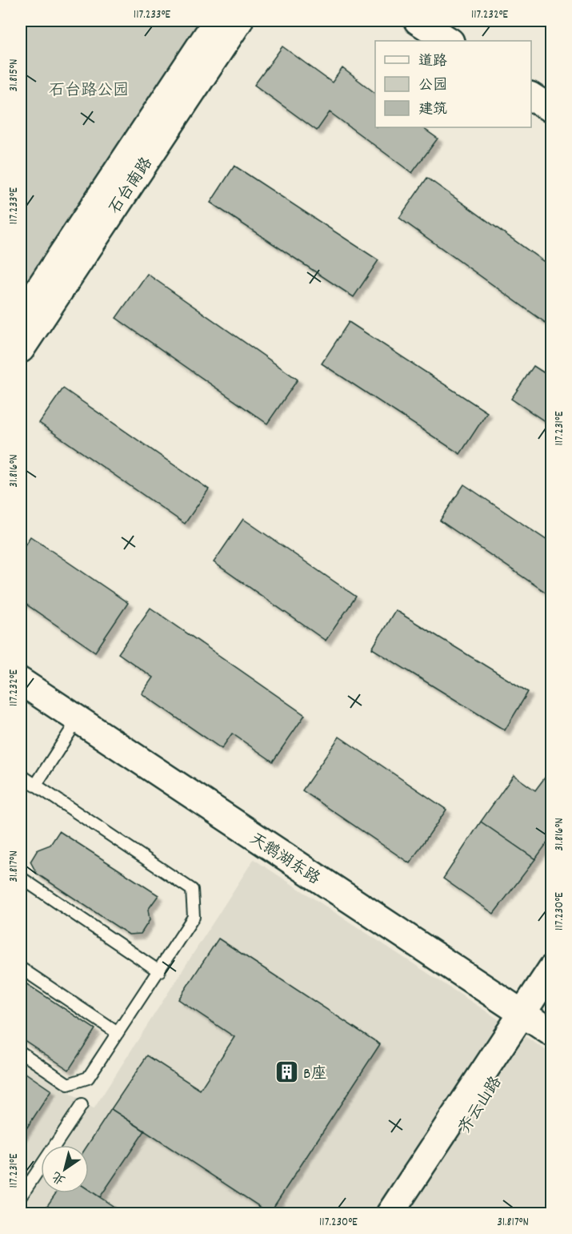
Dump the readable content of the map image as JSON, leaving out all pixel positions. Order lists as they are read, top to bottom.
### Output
{
  "streets": {
    "street": ["石台南路", "天鹅湖东路", "齐云山路"]
  },
  "crossings": [
    ["天鹅湖东路", "齐云山路"]
  ],
  "parks": ["石台路公园"],
  "places": {
    "building": ["B座"]
  },
  "legend": ["道路", "公园", "建筑"],
  "north": "bottom left",
  "coordinates": [
    "117.233°E",
    "117.232°E",
    "31.815°N",
    "117.231°E",
    "31.816°N",
    "31.817°N",
    "117.230°E"
  ]
}
